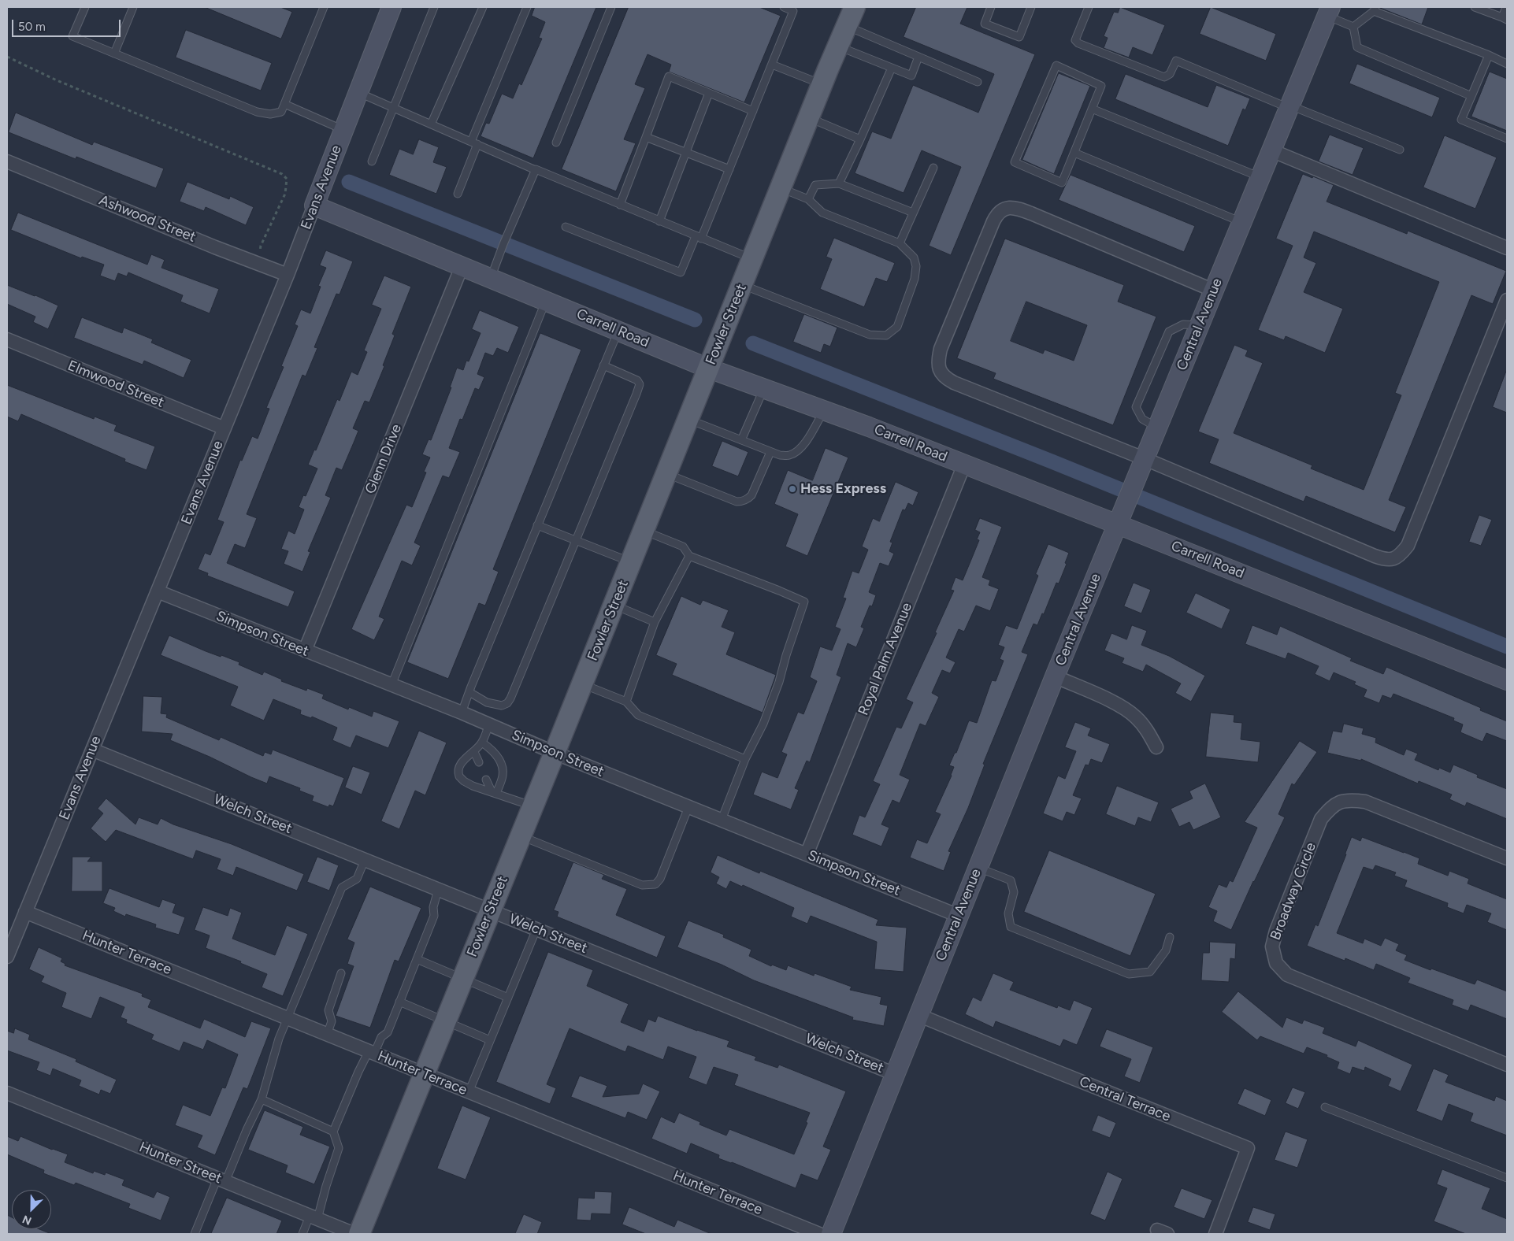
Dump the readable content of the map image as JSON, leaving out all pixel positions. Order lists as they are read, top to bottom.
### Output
{
  "streets": {
    "main road": ["Fowler Street"],
    "street": [
      "Evans Avenue",
      "Ashwood Street",
      "Central Avenue",
      "Carrell Road",
      "Elmwood Street",
      "Glenn Drive",
      "Simpson Street",
      "Royal Palm Avenue",
      "Welch Street",
      "Broadway Circle",
      "Hunter Terrace",
      "Central Terrace",
      "Hunter Street"
    ]
  },
  "crossings": [
    ["Evans Avenue", "Ashwood Street"],
    ["Evans Avenue", "Carrell Road"],
    ["Evans Avenue", "Elmwood Street"],
    ["Evans Avenue", "Simpson Street"],
    ["Evans Avenue", "Welch Street"],
    ["Evans Avenue", "Hunter Terrace"],
    ["Fowler Street", "Carrell Road"],
    ["Fowler Street", "Simpson Street"],
    ["Fowler Street", "Welch Street"],
    ["Fowler Street", "Hunter Terrace"],
    ["Central Avenue", "Carrell Road"],
    ["Central Avenue", "Simpson Street"],
    ["Central Avenue", "Welch Street"],
    ["Central Avenue", "Central Terrace"],
    ["Carrell Road", "Glenn Drive"],
    ["Carrell Road", "Royal Palm Avenue"],
    ["Glenn Drive", "Simpson Street"],
    ["Simpson Street", "Royal Palm Avenue"]
  ],
  "places": ["Hess Express"],
  "scale_bar": "50 m",
  "north": "bottom left"
}
